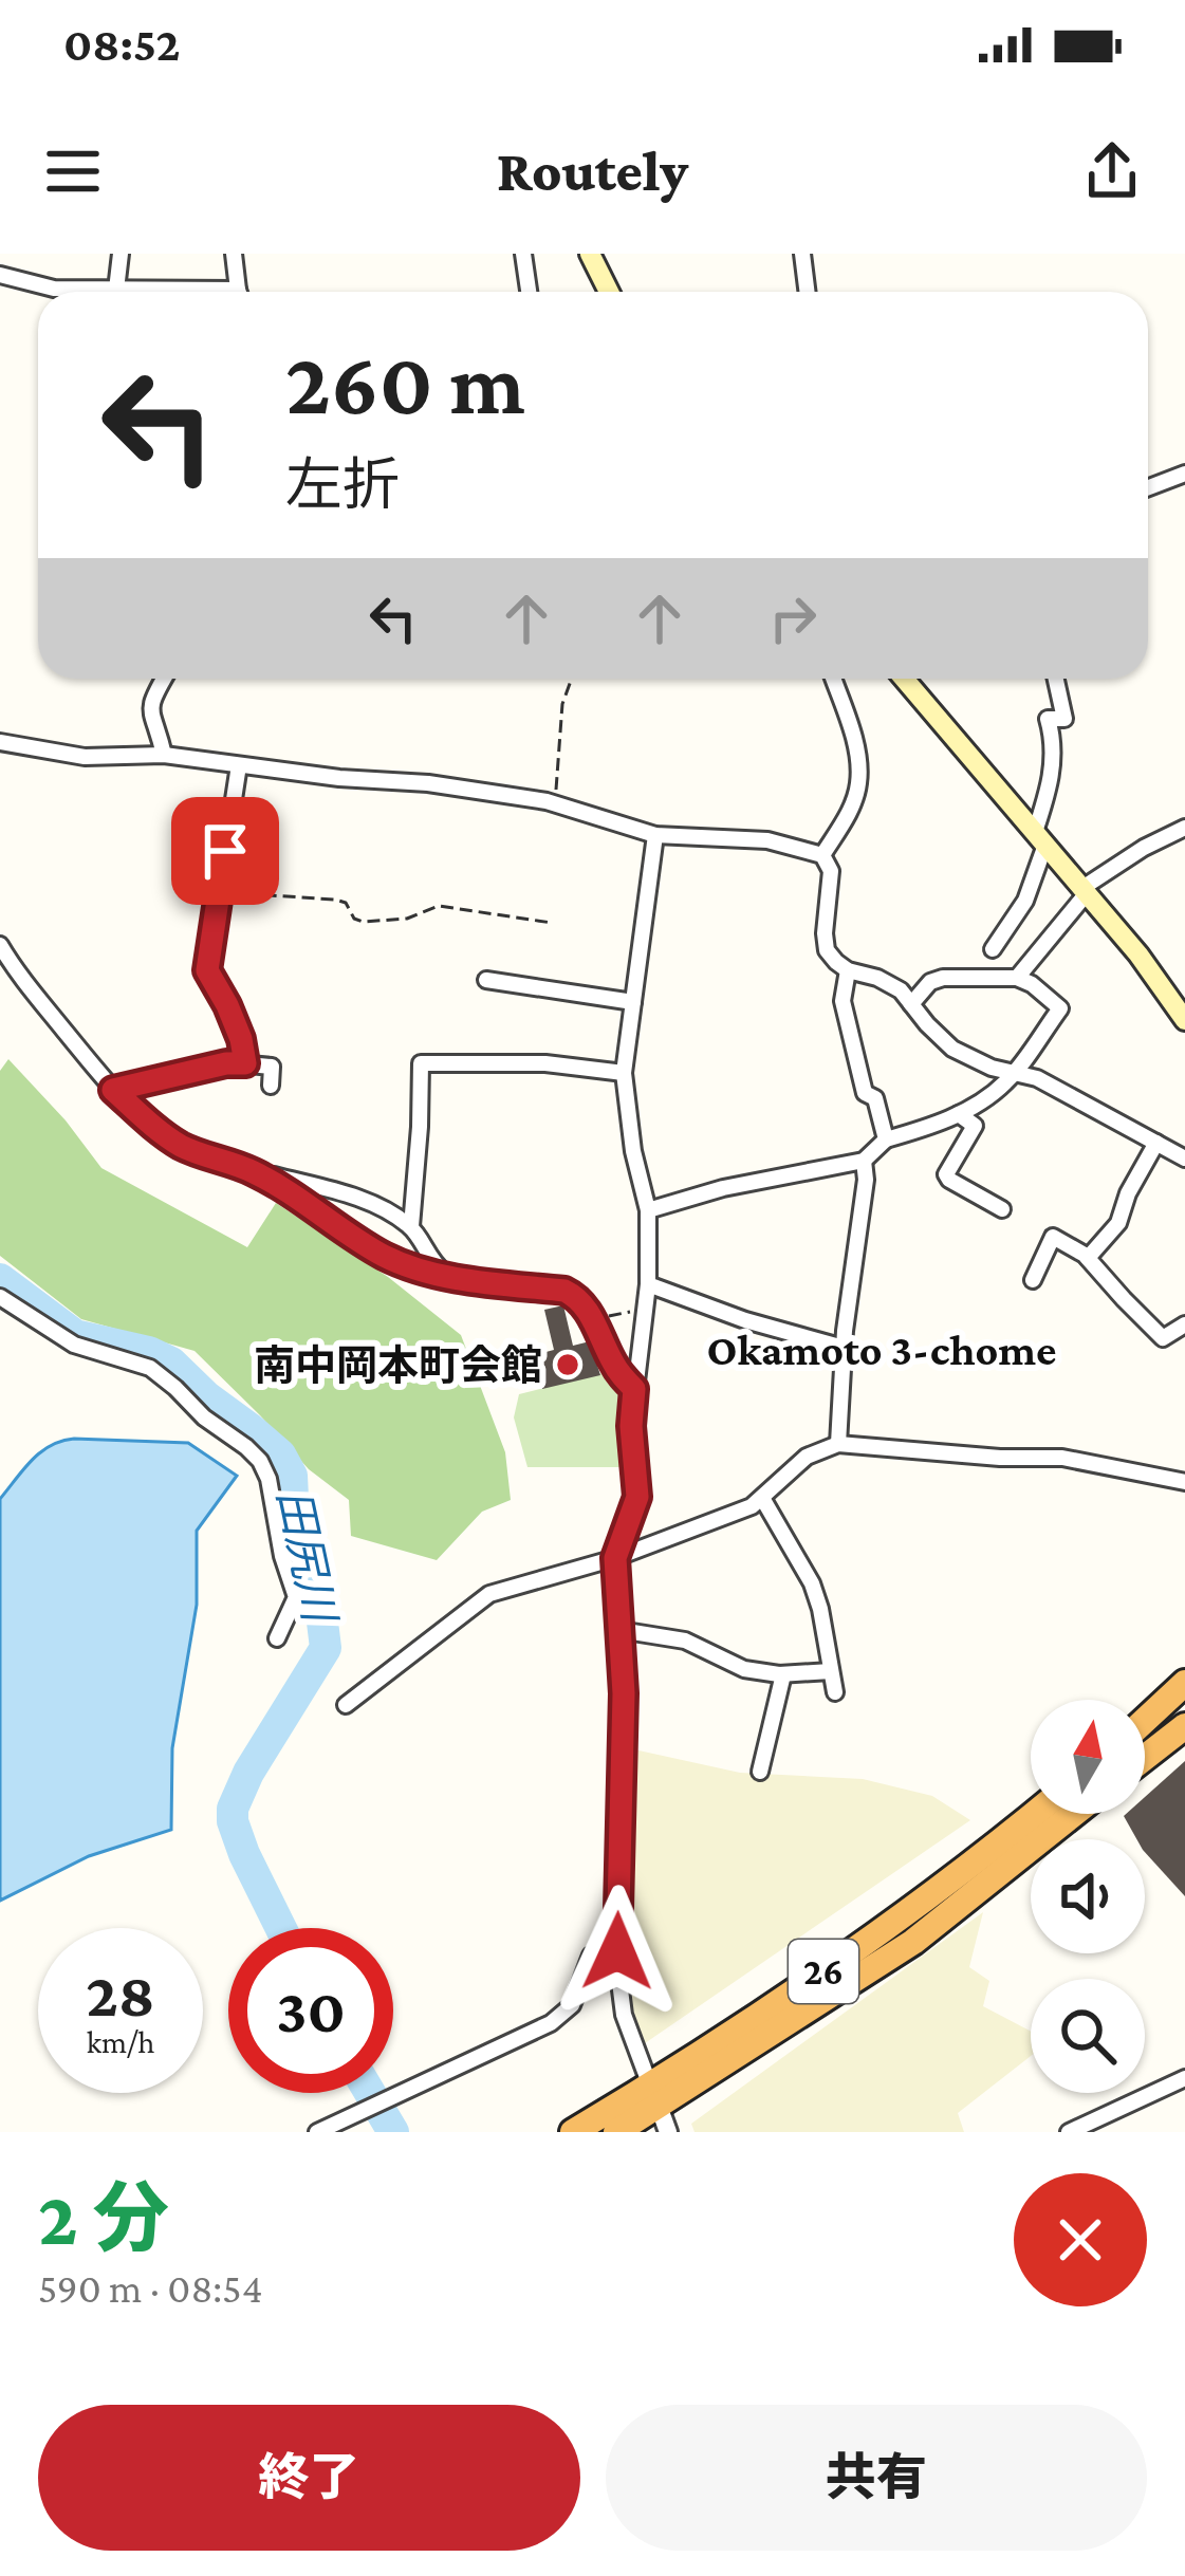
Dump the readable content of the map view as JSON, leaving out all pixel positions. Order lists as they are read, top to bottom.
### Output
{
  "streets": {
    "highway": ["26"]
  },
  "districts": ["Okamoto 3-chome"],
  "water": ["田尻川"],
  "places": ["南中岡本町会館"],
  "north": "top",
  "page": {
    "status": "08:52",
    "header": "Routely",
    "turn": ["260 m", "左折"],
    "speed": "28 km/h",
    "limit": "30",
    "heading": ["2 分", "590 m · 08:54"],
    "buttons": ["終了", "共有"]
  }
}
